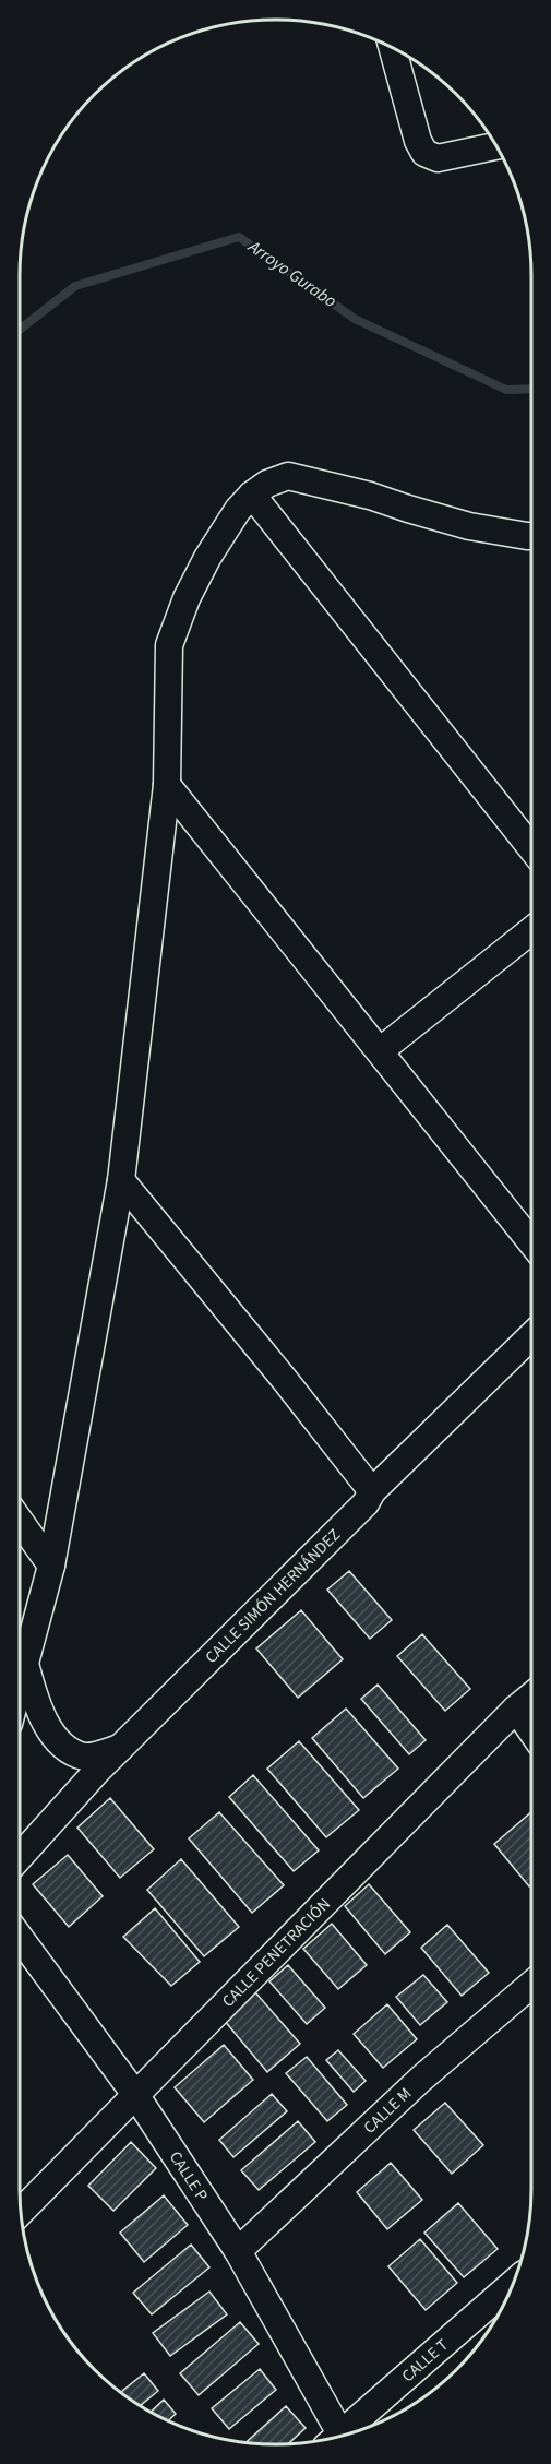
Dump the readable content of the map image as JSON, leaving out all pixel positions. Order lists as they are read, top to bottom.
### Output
{
  "streets": {
    "street": [
      "CALLE SIMÓN HERNÁNDEZ",
      "CALLE PENETRACIÓN",
      "CALLE M",
      "CALLE P",
      "CALLE T"
    ]
  },
  "crossings": [
    ["CALLE PENETRACIÓN", "CALLE P"],
    ["CALLE M", "CALLE P"]
  ],
  "water": ["Arroyo Gurabo"]
}
